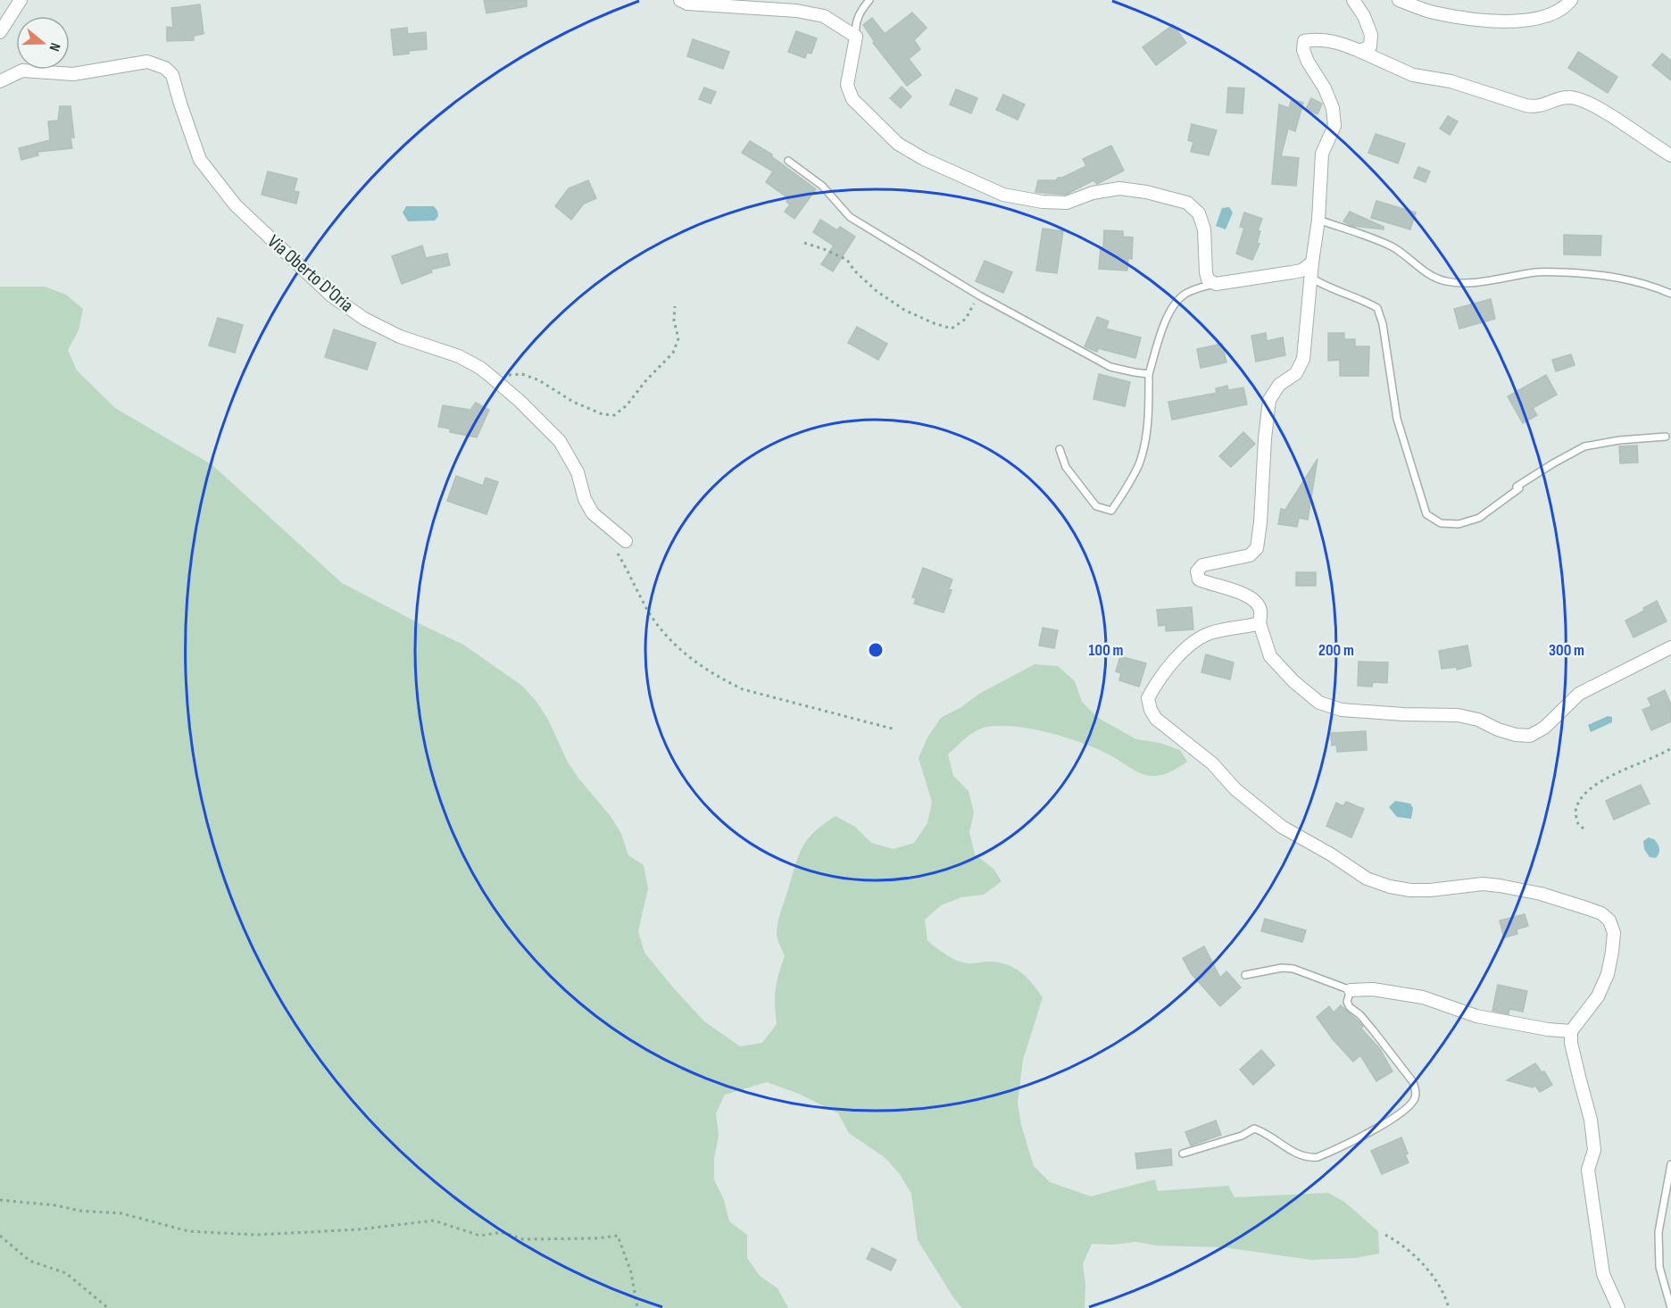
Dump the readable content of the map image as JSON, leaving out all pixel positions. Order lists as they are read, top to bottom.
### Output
{
  "streets": {
    "street": ["Via Oberto D'Oria"]
  },
  "north": "right",
  "rings": ["100 m", "200 m", "300 m"]
}
